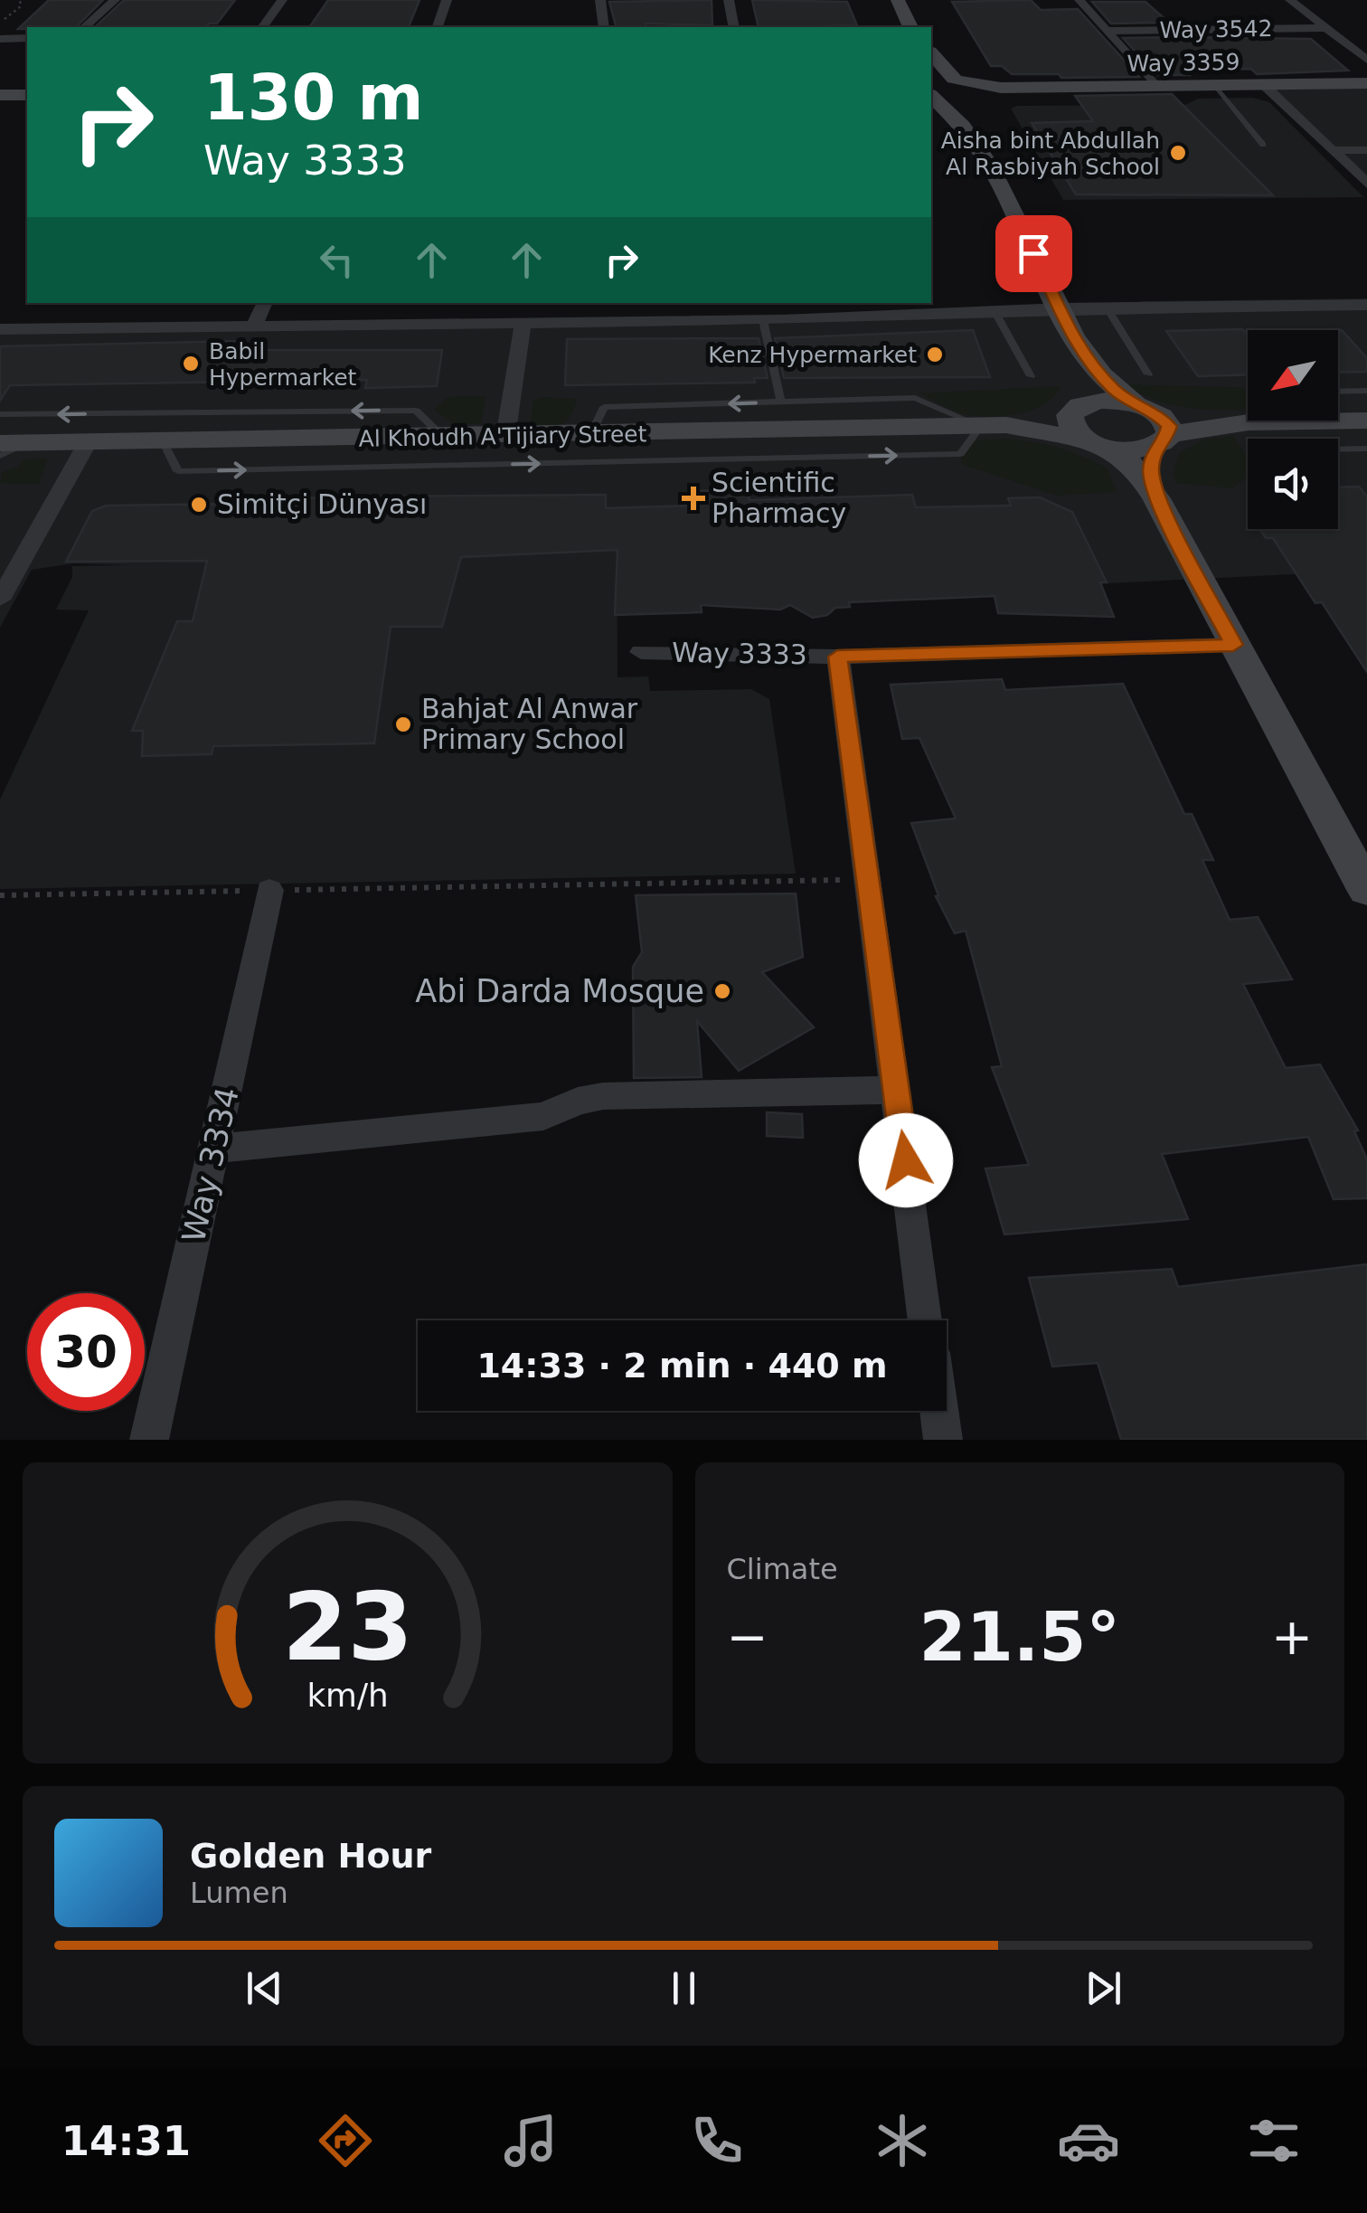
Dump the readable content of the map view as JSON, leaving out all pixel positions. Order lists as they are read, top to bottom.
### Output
{
  "streets": {
    "street": [
      "Way 3542",
      "Way 3359",
      "Al Khoudh A'Tijiary Street",
      "Way 3333",
      "Way 3334"
    ]
  },
  "places": {
    "other": [
      "Aisha bint Abdullah Al Rasbiyah School",
      "Kenz Hypermarket",
      "Babil Hypermarket",
      "Simitçi Dünyası",
      "Bahjat Al Anwar Primary School",
      "Abi Darda Mosque"
    ],
    "health": ["Scientific Pharmacy"]
  },
  "north": "bottom left",
  "page": {
    "turn": ["130 m", "Way 3333"],
    "limit": "30",
    "trip": "14:33 · 2 min · 440 m",
    "tile": "Climate",
    "heat": ["−", "21.5°", "+"],
    "song": ["Golden Hour", "Lumen"],
    "tabs": "14:31",
    "gauge": ["23", "km/h"]
  }
}
